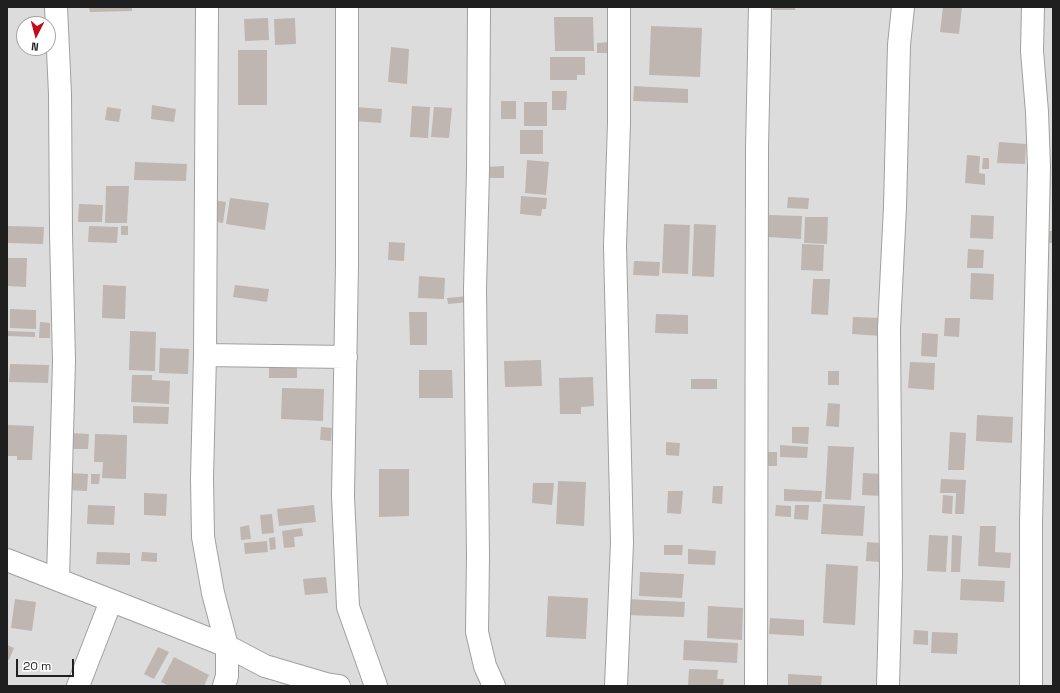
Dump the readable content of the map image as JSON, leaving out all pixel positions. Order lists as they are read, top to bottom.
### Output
{
  "scale_bar": "20 m",
  "north": "bottom"
}
